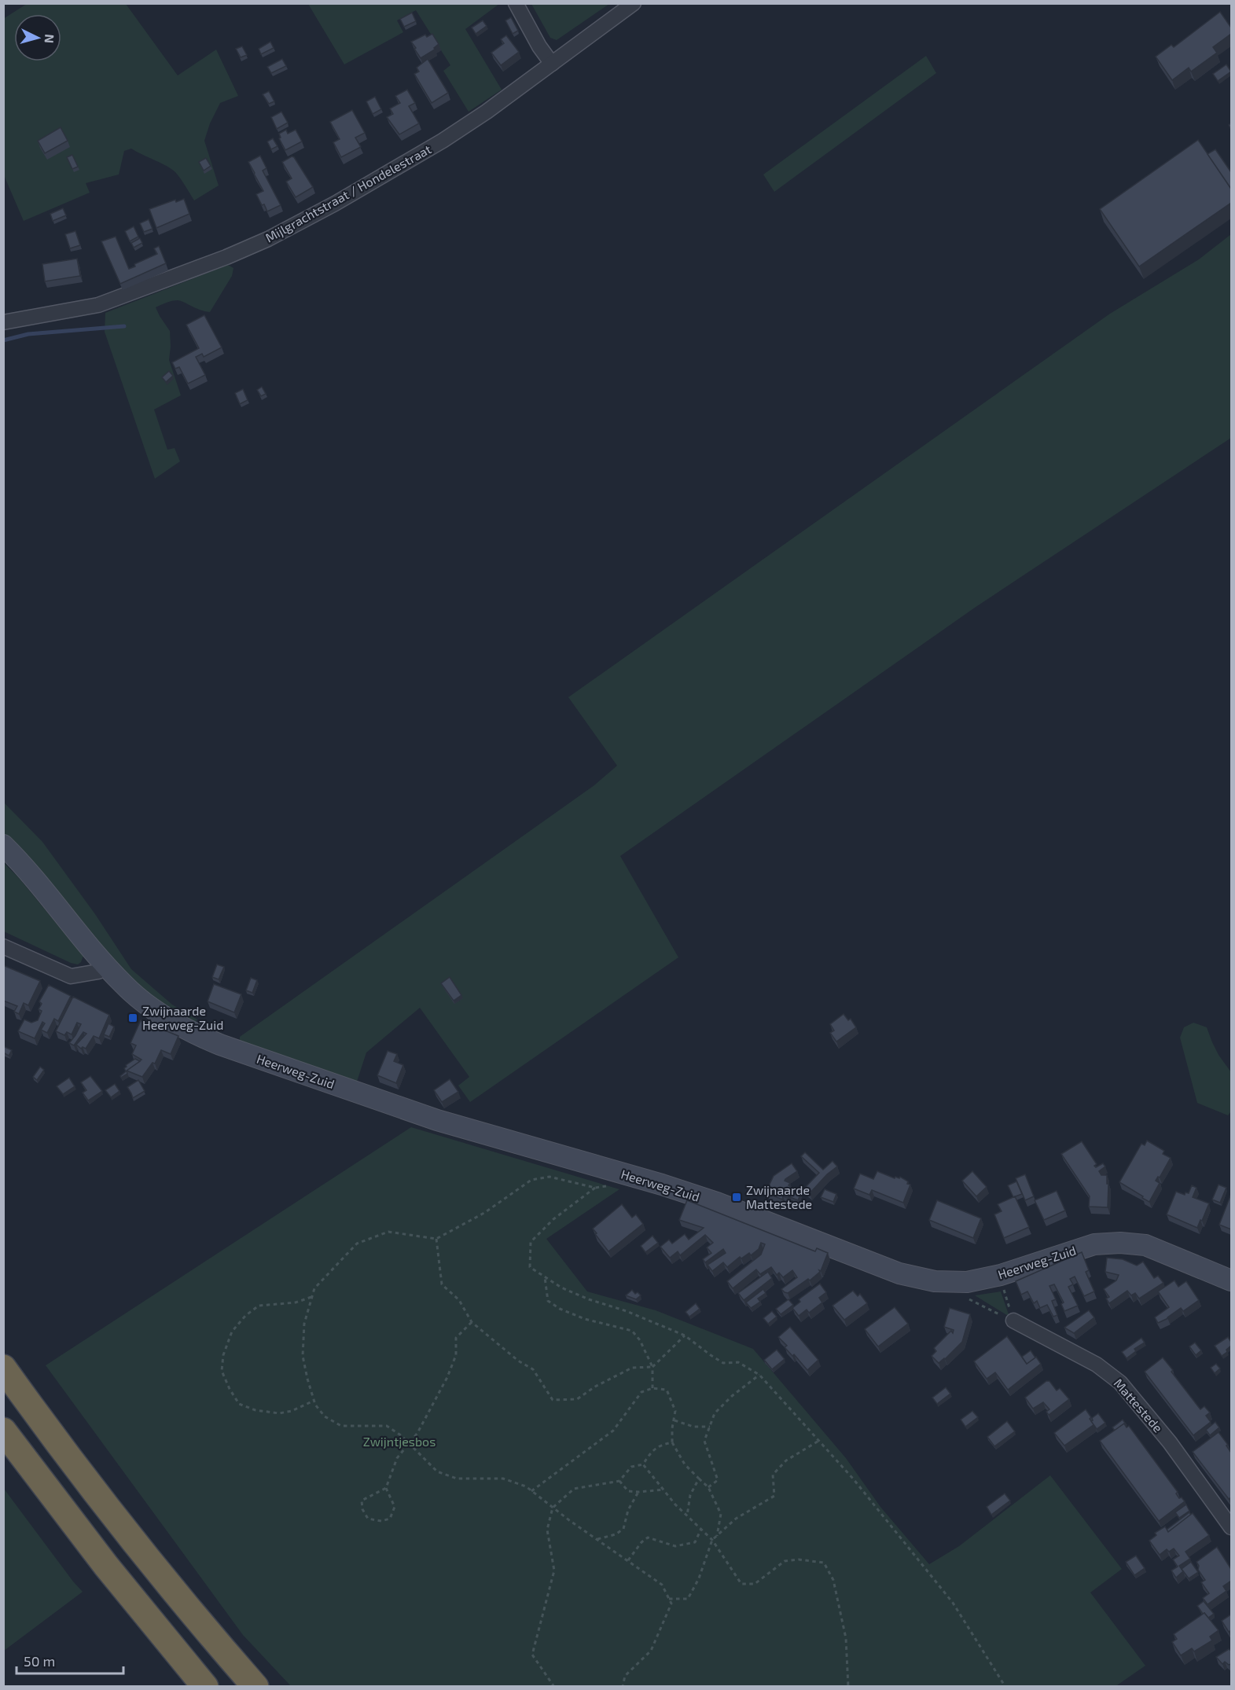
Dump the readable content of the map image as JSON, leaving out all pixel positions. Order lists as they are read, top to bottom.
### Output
{
  "streets": {
    "street": ["Mijlgrachtstraat / Hondelestraat", "Heerweg-Zuid", "Mattestede"]
  },
  "parks": ["Zwijntjesbos"],
  "places": {
    "transit": ["Zwijnaarde Heerweg-Zuid", "Zwijnaarde Mattestede"]
  },
  "scale_bar": "50 m",
  "north": "right"
}
